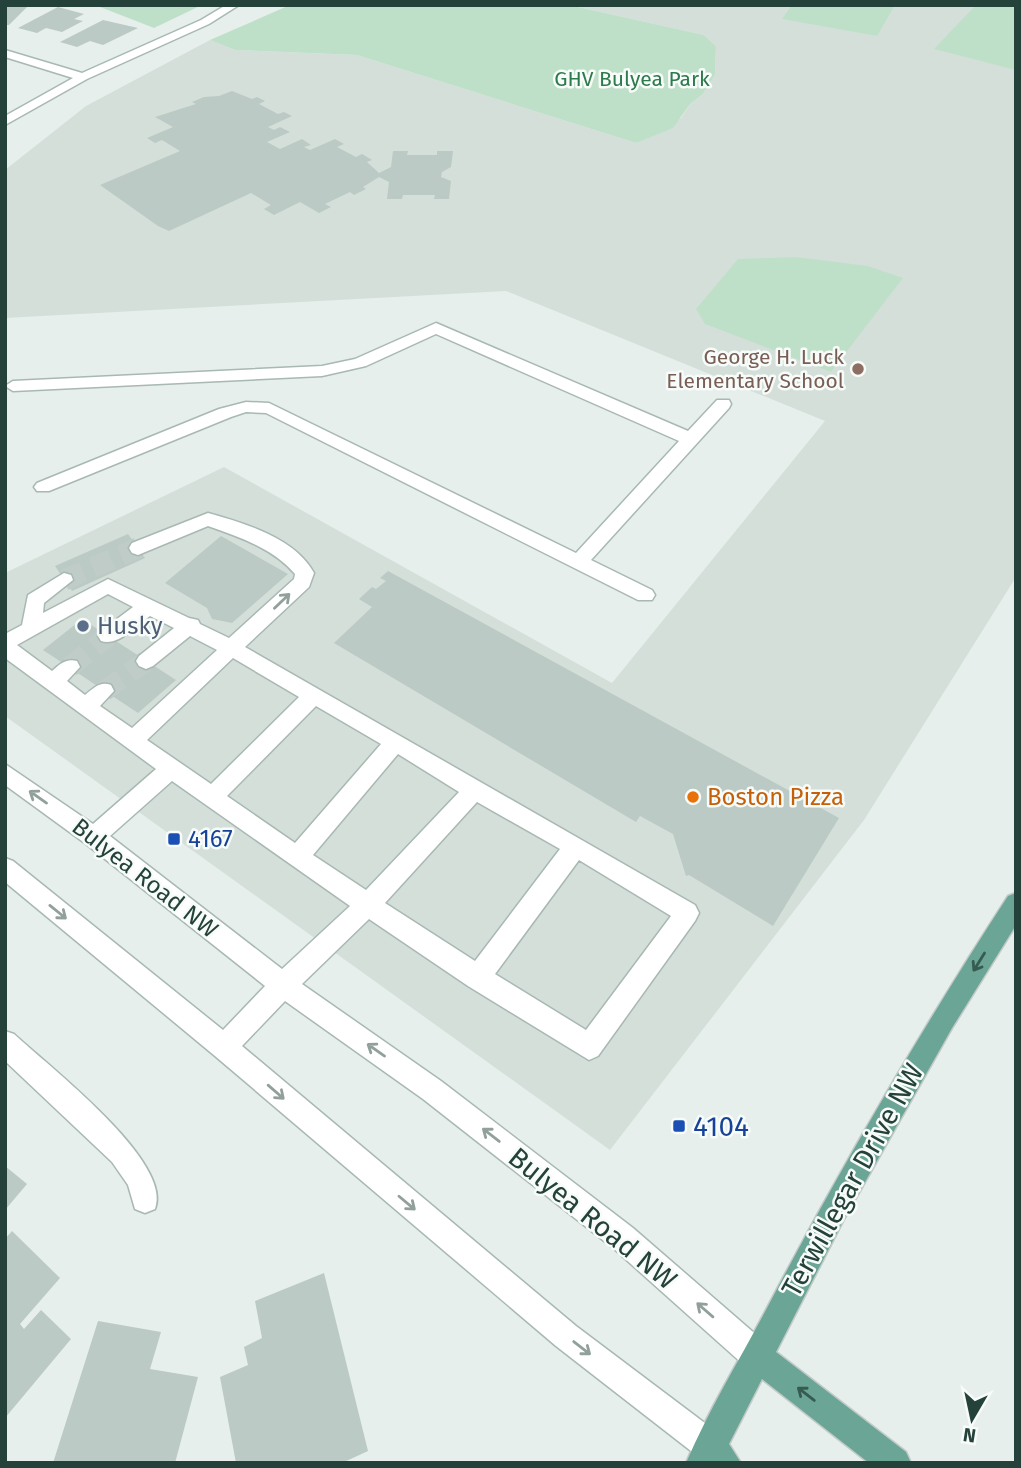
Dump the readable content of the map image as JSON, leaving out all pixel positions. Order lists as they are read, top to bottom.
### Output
{
  "streets": {
    "main road": ["Bulyea Road NW", "Terwillegar Drive NW"]
  },
  "crossings": [
    ["Bulyea Road NW", "Terwillegar Drive NW"]
  ],
  "one_way": ["Terwillegar Drive NW"],
  "parks": ["GHV Bulyea Park"],
  "places": {
    "other": ["George H. Luck Elementary School", "Husky", "Boston Pizza"],
    "transit": ["4167", "4104"]
  },
  "north": "bottom"
}
